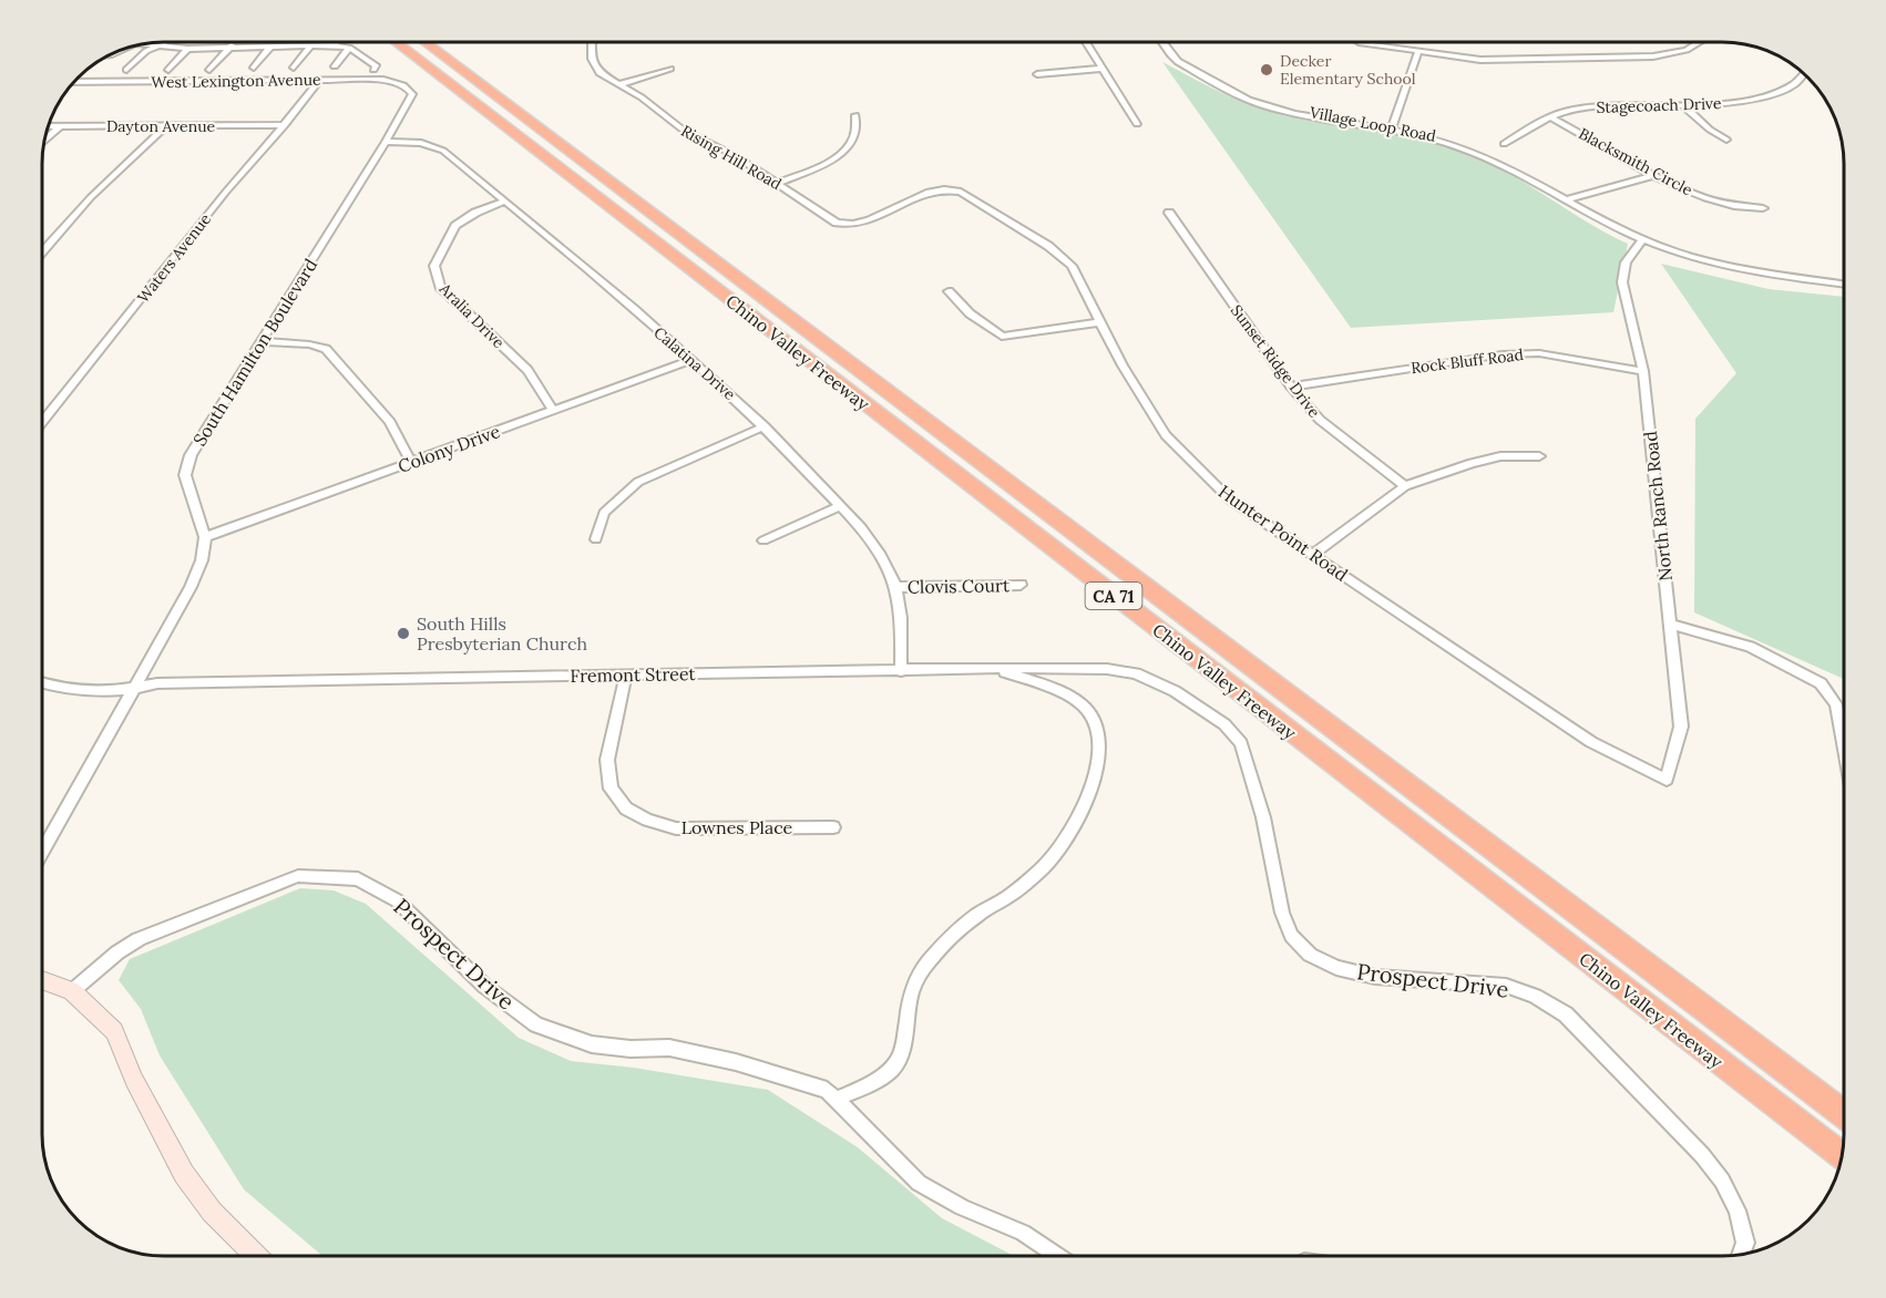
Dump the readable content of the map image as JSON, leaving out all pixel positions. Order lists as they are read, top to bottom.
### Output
{
  "streets": {
    "highway": ["Chino Valley Freeway", "CA 71"],
    "street": [
      "West Lexington Avenue",
      "Stagecoach Drive",
      "Village Loop Road",
      "Dayton Avenue",
      "Rising Hill Road",
      "Blacksmith Circle",
      "Waters Avenue",
      "Aralia Drive",
      "South Hamilton Boulevard",
      "Sunset Ridge Drive",
      "Rock Bluff Road",
      "Calatina Drive",
      "Colony Drive",
      "North Ranch Road",
      "Hunter Point Road",
      "Clovis Court",
      "Fremont Street",
      "Lownes Place",
      "Prospect Drive"
    ]
  },
  "crossings": [
    ["West Lexington Avenue", "Waters Avenue"],
    ["West Lexington Avenue", "South Hamilton Boulevard"],
    ["Stagecoach Drive", "Blacksmith Circle"],
    ["Village Loop Road", "North Ranch Road"],
    ["Dayton Avenue", "Waters Avenue"],
    ["Rising Hill Road", "Hunter Point Road"],
    ["Aralia Drive", "Calatina Drive"],
    ["Aralia Drive", "Colony Drive"],
    ["South Hamilton Boulevard", "Calatina Drive"],
    ["South Hamilton Boulevard", "Colony Drive"],
    ["Sunset Ridge Drive", "Rock Bluff Road"],
    ["Rock Bluff Road", "North Ranch Road"],
    ["Calatina Drive", "Colony Drive"],
    ["Calatina Drive", "Clovis Court"],
    ["Calatina Drive", "Fremont Street"],
    ["North Ranch Road", "Hunter Point Road"],
    ["Fremont Street", "Lownes Place"],
    ["Fremont Street", "Prospect Drive"]
  ],
  "places": ["Decker Elementary School", "South Hills Presbyterian Church"]
}
